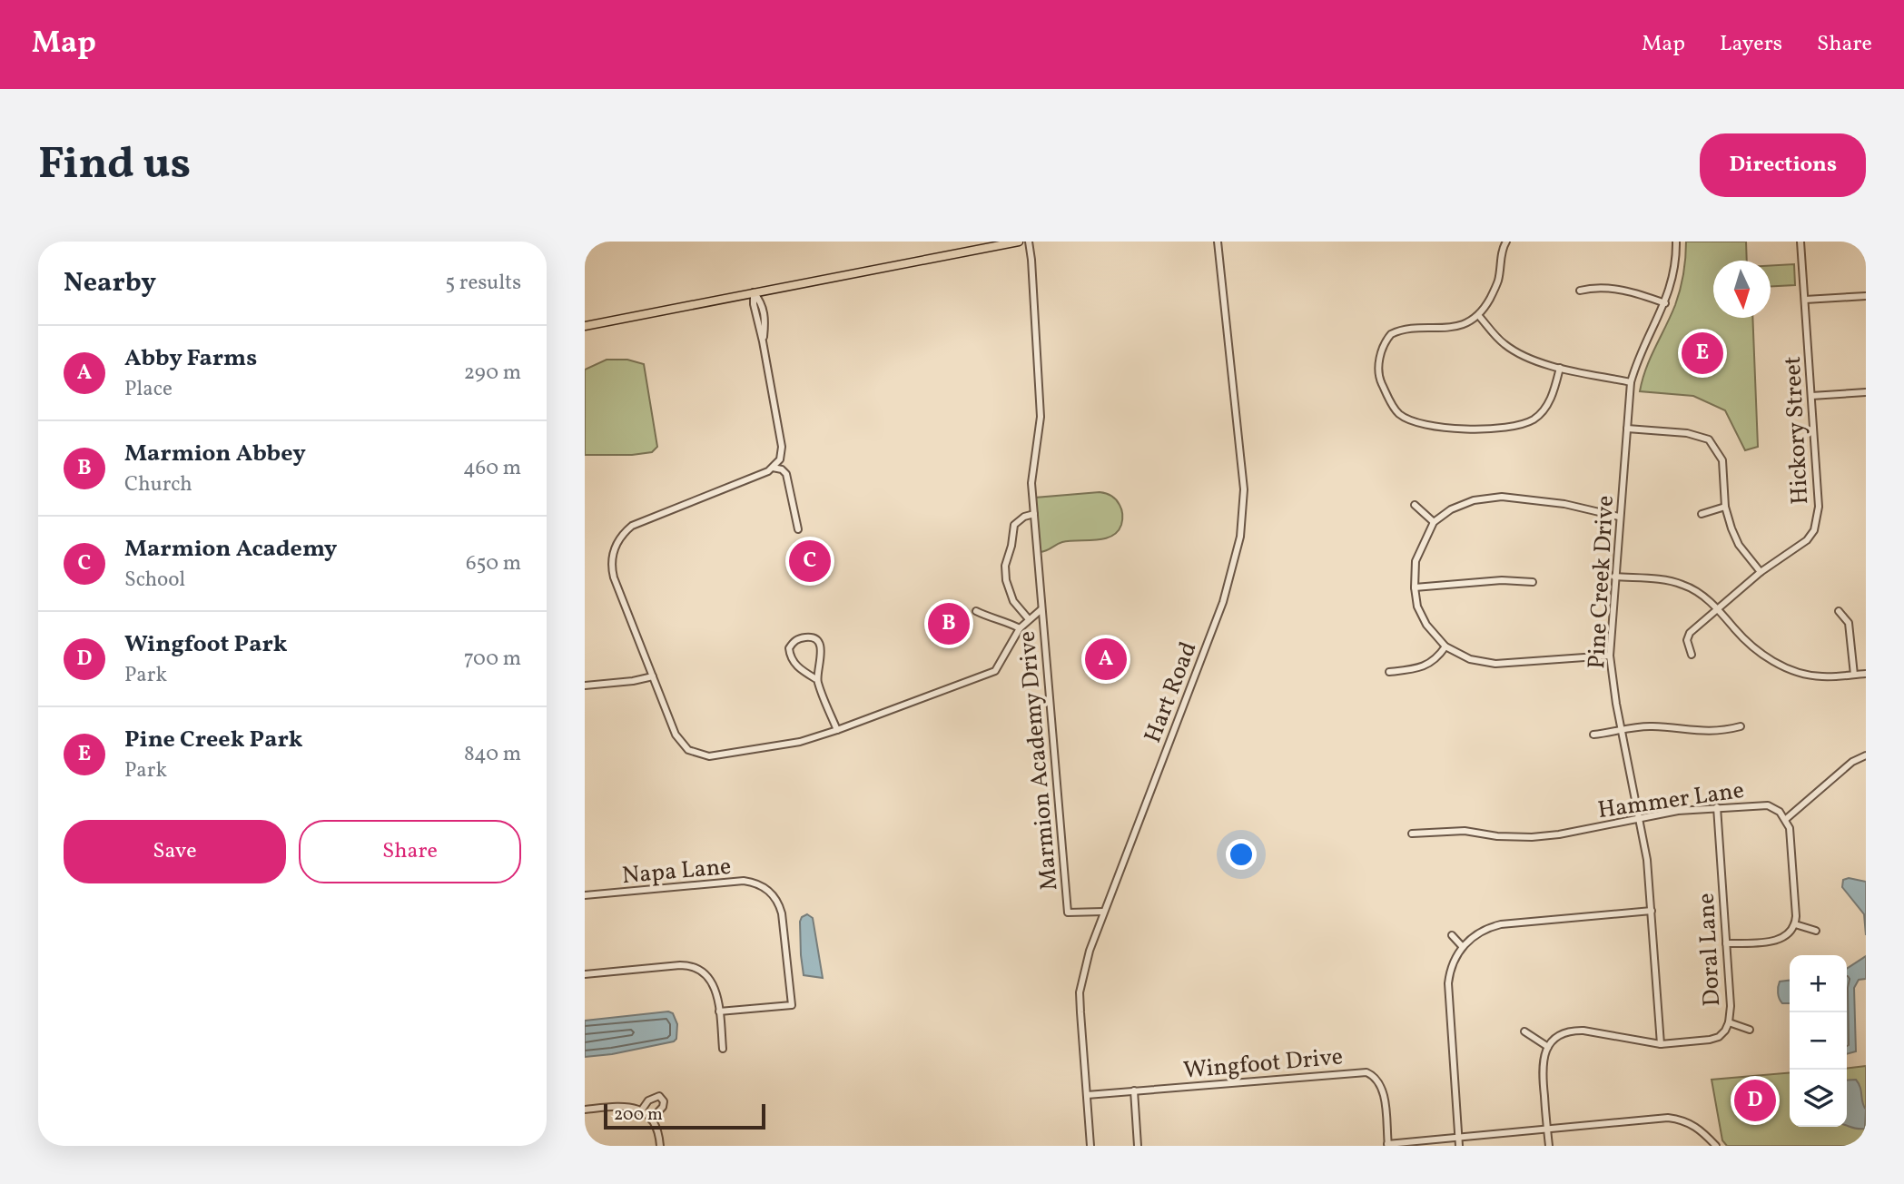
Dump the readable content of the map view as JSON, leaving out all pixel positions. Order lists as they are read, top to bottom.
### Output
{
  "streets": {
    "street": [
      "Hickory Street",
      "Pine Creek Drive",
      "Hart Road",
      "Marmion Academy Drive",
      "Hammer Lane",
      "Napa Lane",
      "Doral Lane",
      "Wingfoot Drive"
    ]
  },
  "crossings": [
    ["Pine Creek Drive", "Hammer Lane"],
    ["Pine Creek Drive", "Doral Lane"],
    ["Hart Road", "Marmion Academy Drive"],
    ["Hart Road", "Wingfoot Drive"],
    ["Hammer Lane", "Doral Lane"]
  ],
  "scale_bar": "200 m",
  "north": "bottom",
  "page": {
    "header": "Map",
    "nav": ["Map", "Layers", "Share"],
    "buttons": [
      "Directions",
      ["Save", "Share"]
    ],
    "title": "Find us",
    "heading": ["Nearby", "5 results"],
    "list": [
      {
        "mark": "A",
        "name": "Abby Farms",
        "note": "Place",
        "value": "290 m"
      },
      {
        "mark": "B",
        "name": "Marmion Abbey",
        "note": "Church",
        "value": "460 m"
      },
      {
        "mark": "C",
        "name": "Marmion Academy",
        "note": "School",
        "value": "650 m"
      },
      {
        "mark": "D",
        "name": "Wingfoot Park",
        "note": "Park",
        "value": "700 m"
      },
      {
        "mark": "E",
        "name": "Pine Creek Park",
        "note": "Park",
        "value": "840 m"
      }
    ],
    "pins": [
      "E",
      "C",
      "B",
      "A",
      "D"
    ],
    "map_buttons": ["+", "−"],
    "scale": "200 m"
  }
}
